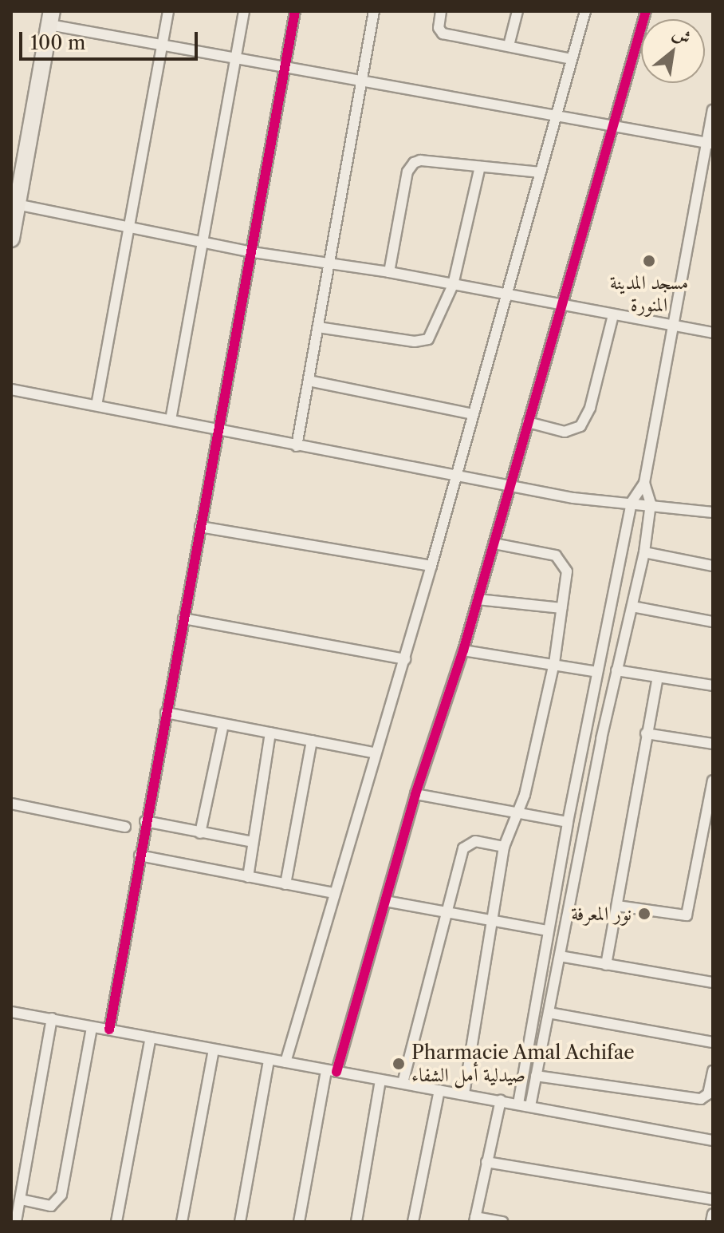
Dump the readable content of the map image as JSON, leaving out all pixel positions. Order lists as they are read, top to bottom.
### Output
{
  "places": ["مسجد المدينة المنورة", "نور المعرفة", "Pharmacie Amal Achifae صيدلية أمل الشفاء"],
  "scale_bar": "100 m",
  "north": "top right"
}
